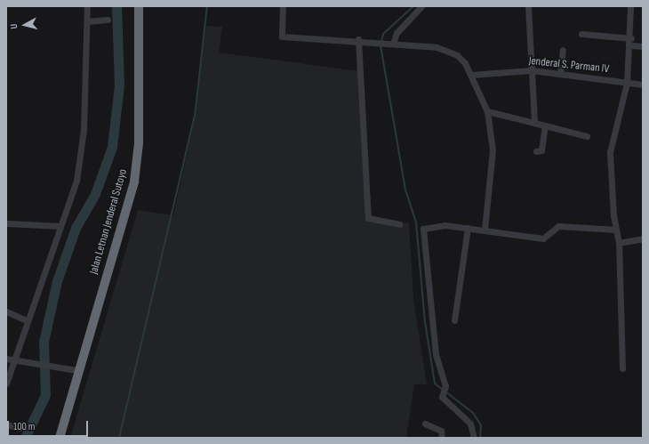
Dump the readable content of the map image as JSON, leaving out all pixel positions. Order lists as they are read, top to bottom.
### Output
{
  "streets": {
    "highway": ["Jalan Letnan Jenderal Sutoyo"],
    "street": ["Jenderal S. Parman IV"]
  },
  "scale_bar": "100 m",
  "north": "left"
}
